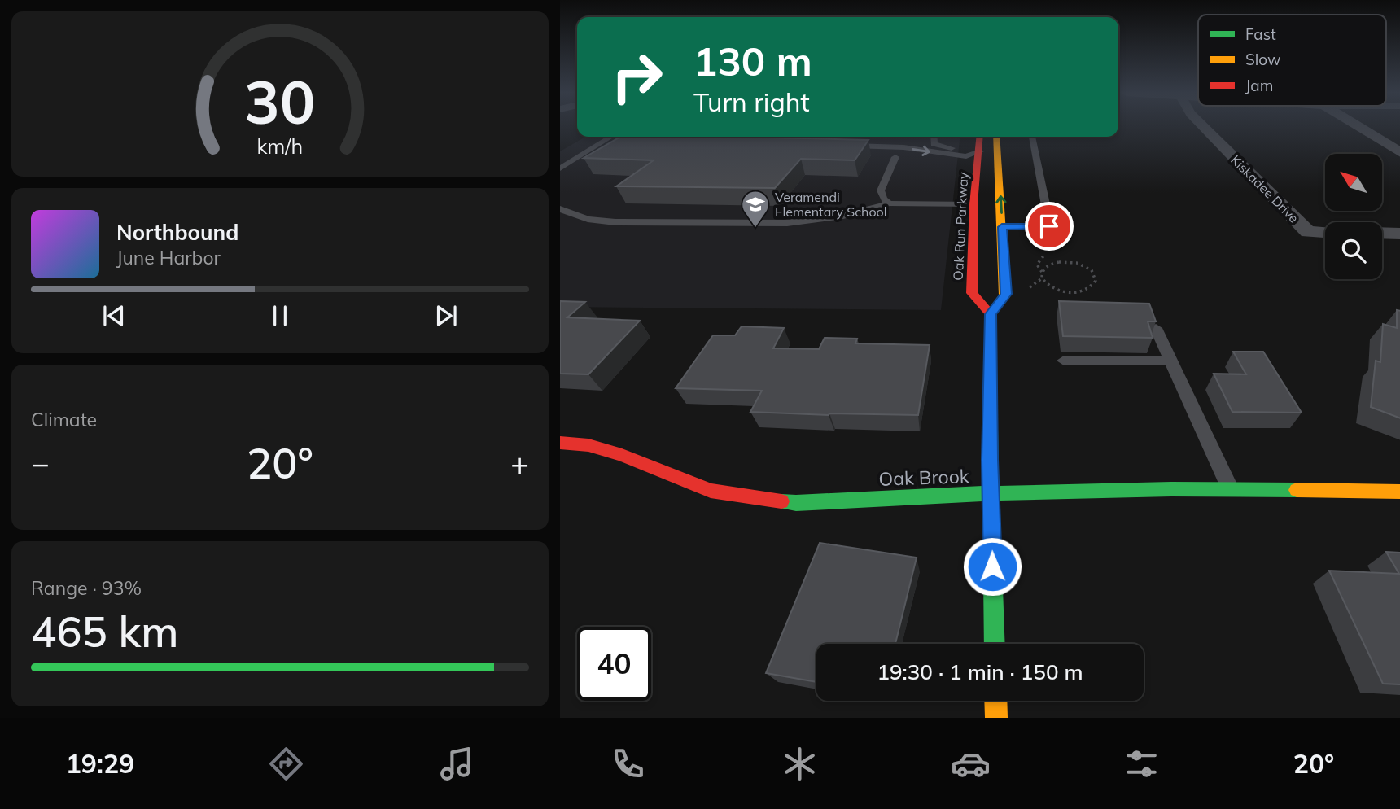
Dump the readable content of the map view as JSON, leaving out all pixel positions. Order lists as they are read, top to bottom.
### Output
{
  "streets": {
    "street": ["Kiskadee Drive", "Oak Run Parkway", "Oak Brook"]
  },
  "places": {
    "school or university": ["Veramendi Elementary School"]
  },
  "legend": ["Fast", "Slow", "Jam"],
  "north": "top left",
  "page": {
    "turn": ["130 m", "Turn right"],
    "song": ["Northbound", "June Harbor"],
    "tile": [
      "Climate",
      ["Range · 93%", "465 km"]
    ],
    "heat": ["−", "20°", "+"],
    "limit": "40",
    "trip": "19:30 · 1 min · 150 m",
    "tabs": ["19:29", "20°"],
    "gauge": ["30", "km/h"]
  }
}
